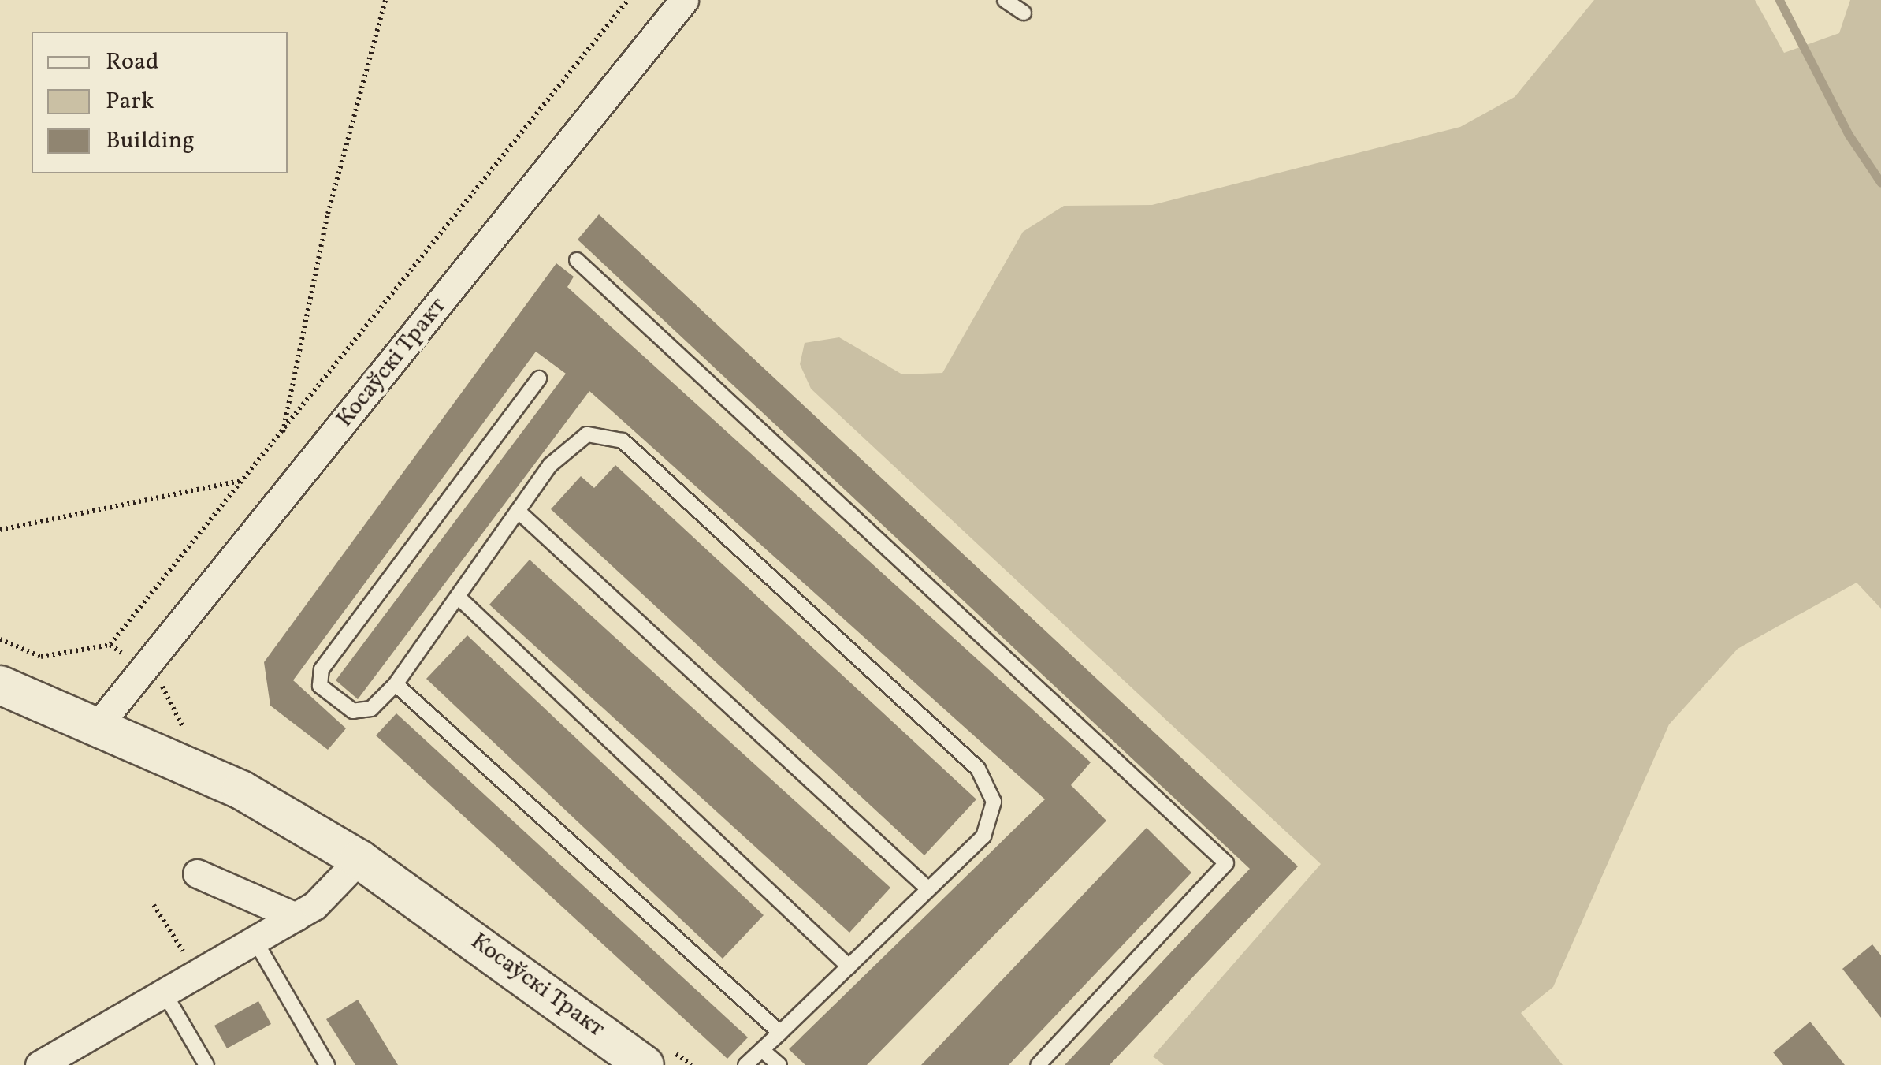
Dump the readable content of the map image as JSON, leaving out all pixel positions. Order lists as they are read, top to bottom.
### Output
{
  "streets": {
    "main road": ["Косаўскі Тракт"]
  },
  "legend": ["Road", "Park", "Building"]
}
